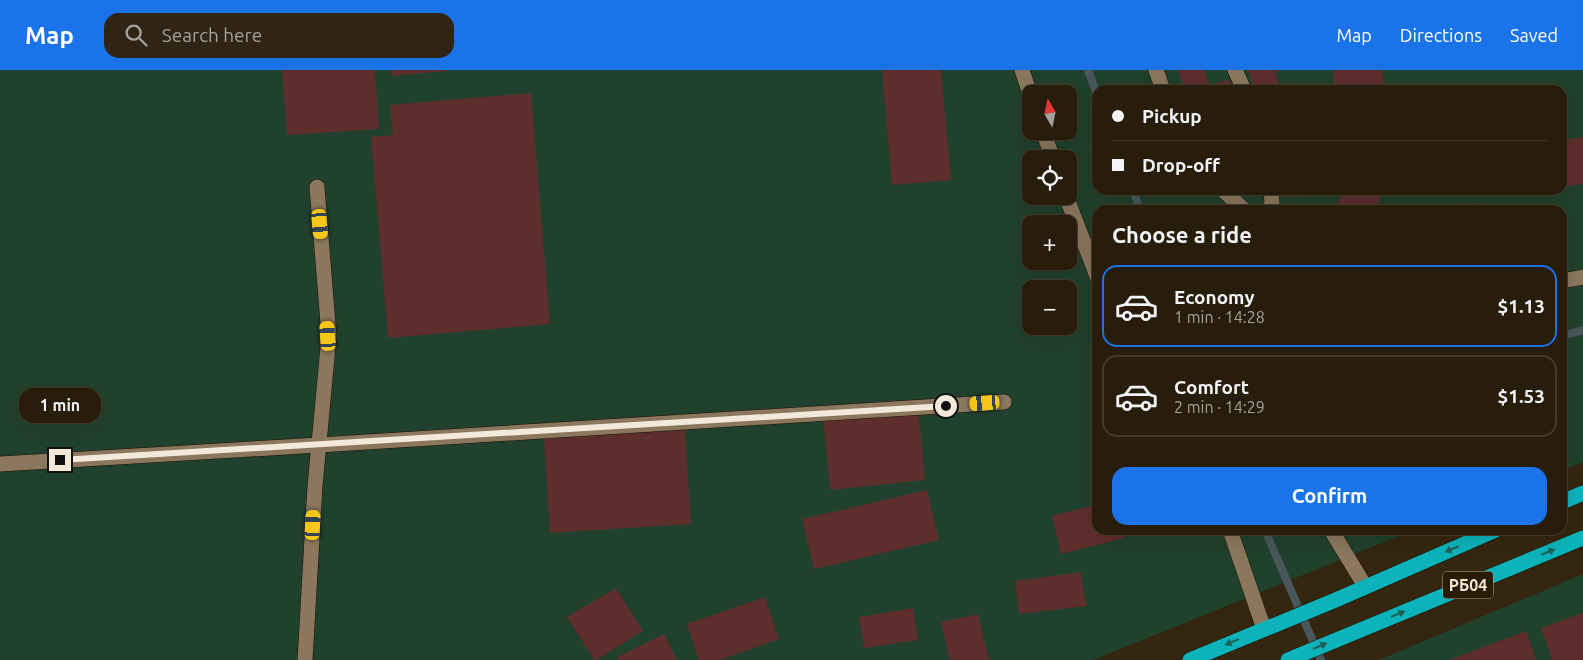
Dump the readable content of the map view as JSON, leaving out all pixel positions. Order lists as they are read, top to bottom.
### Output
{
  "streets": {
    "highway": ["РБ04"]
  },
  "north": "top",
  "page": {
    "header": "Map",
    "search": "Search here",
    "nav": ["Map", "Directions", "Saved"],
    "map_buttons": ["+", "−"],
    "banner": ["Pickup", "Drop-off"],
    "heading": "Choose a ride",
    "list": [
      {
        "name": "Economy",
        "note": "1 min · 14:28",
        "value": "$1.13"
      },
      {
        "name": "Comfort",
        "note": "2 min · 14:29",
        "value": "$1.53"
      }
    ],
    "bubble": "1 min",
    "buttons": "Confirm"
  }
}
